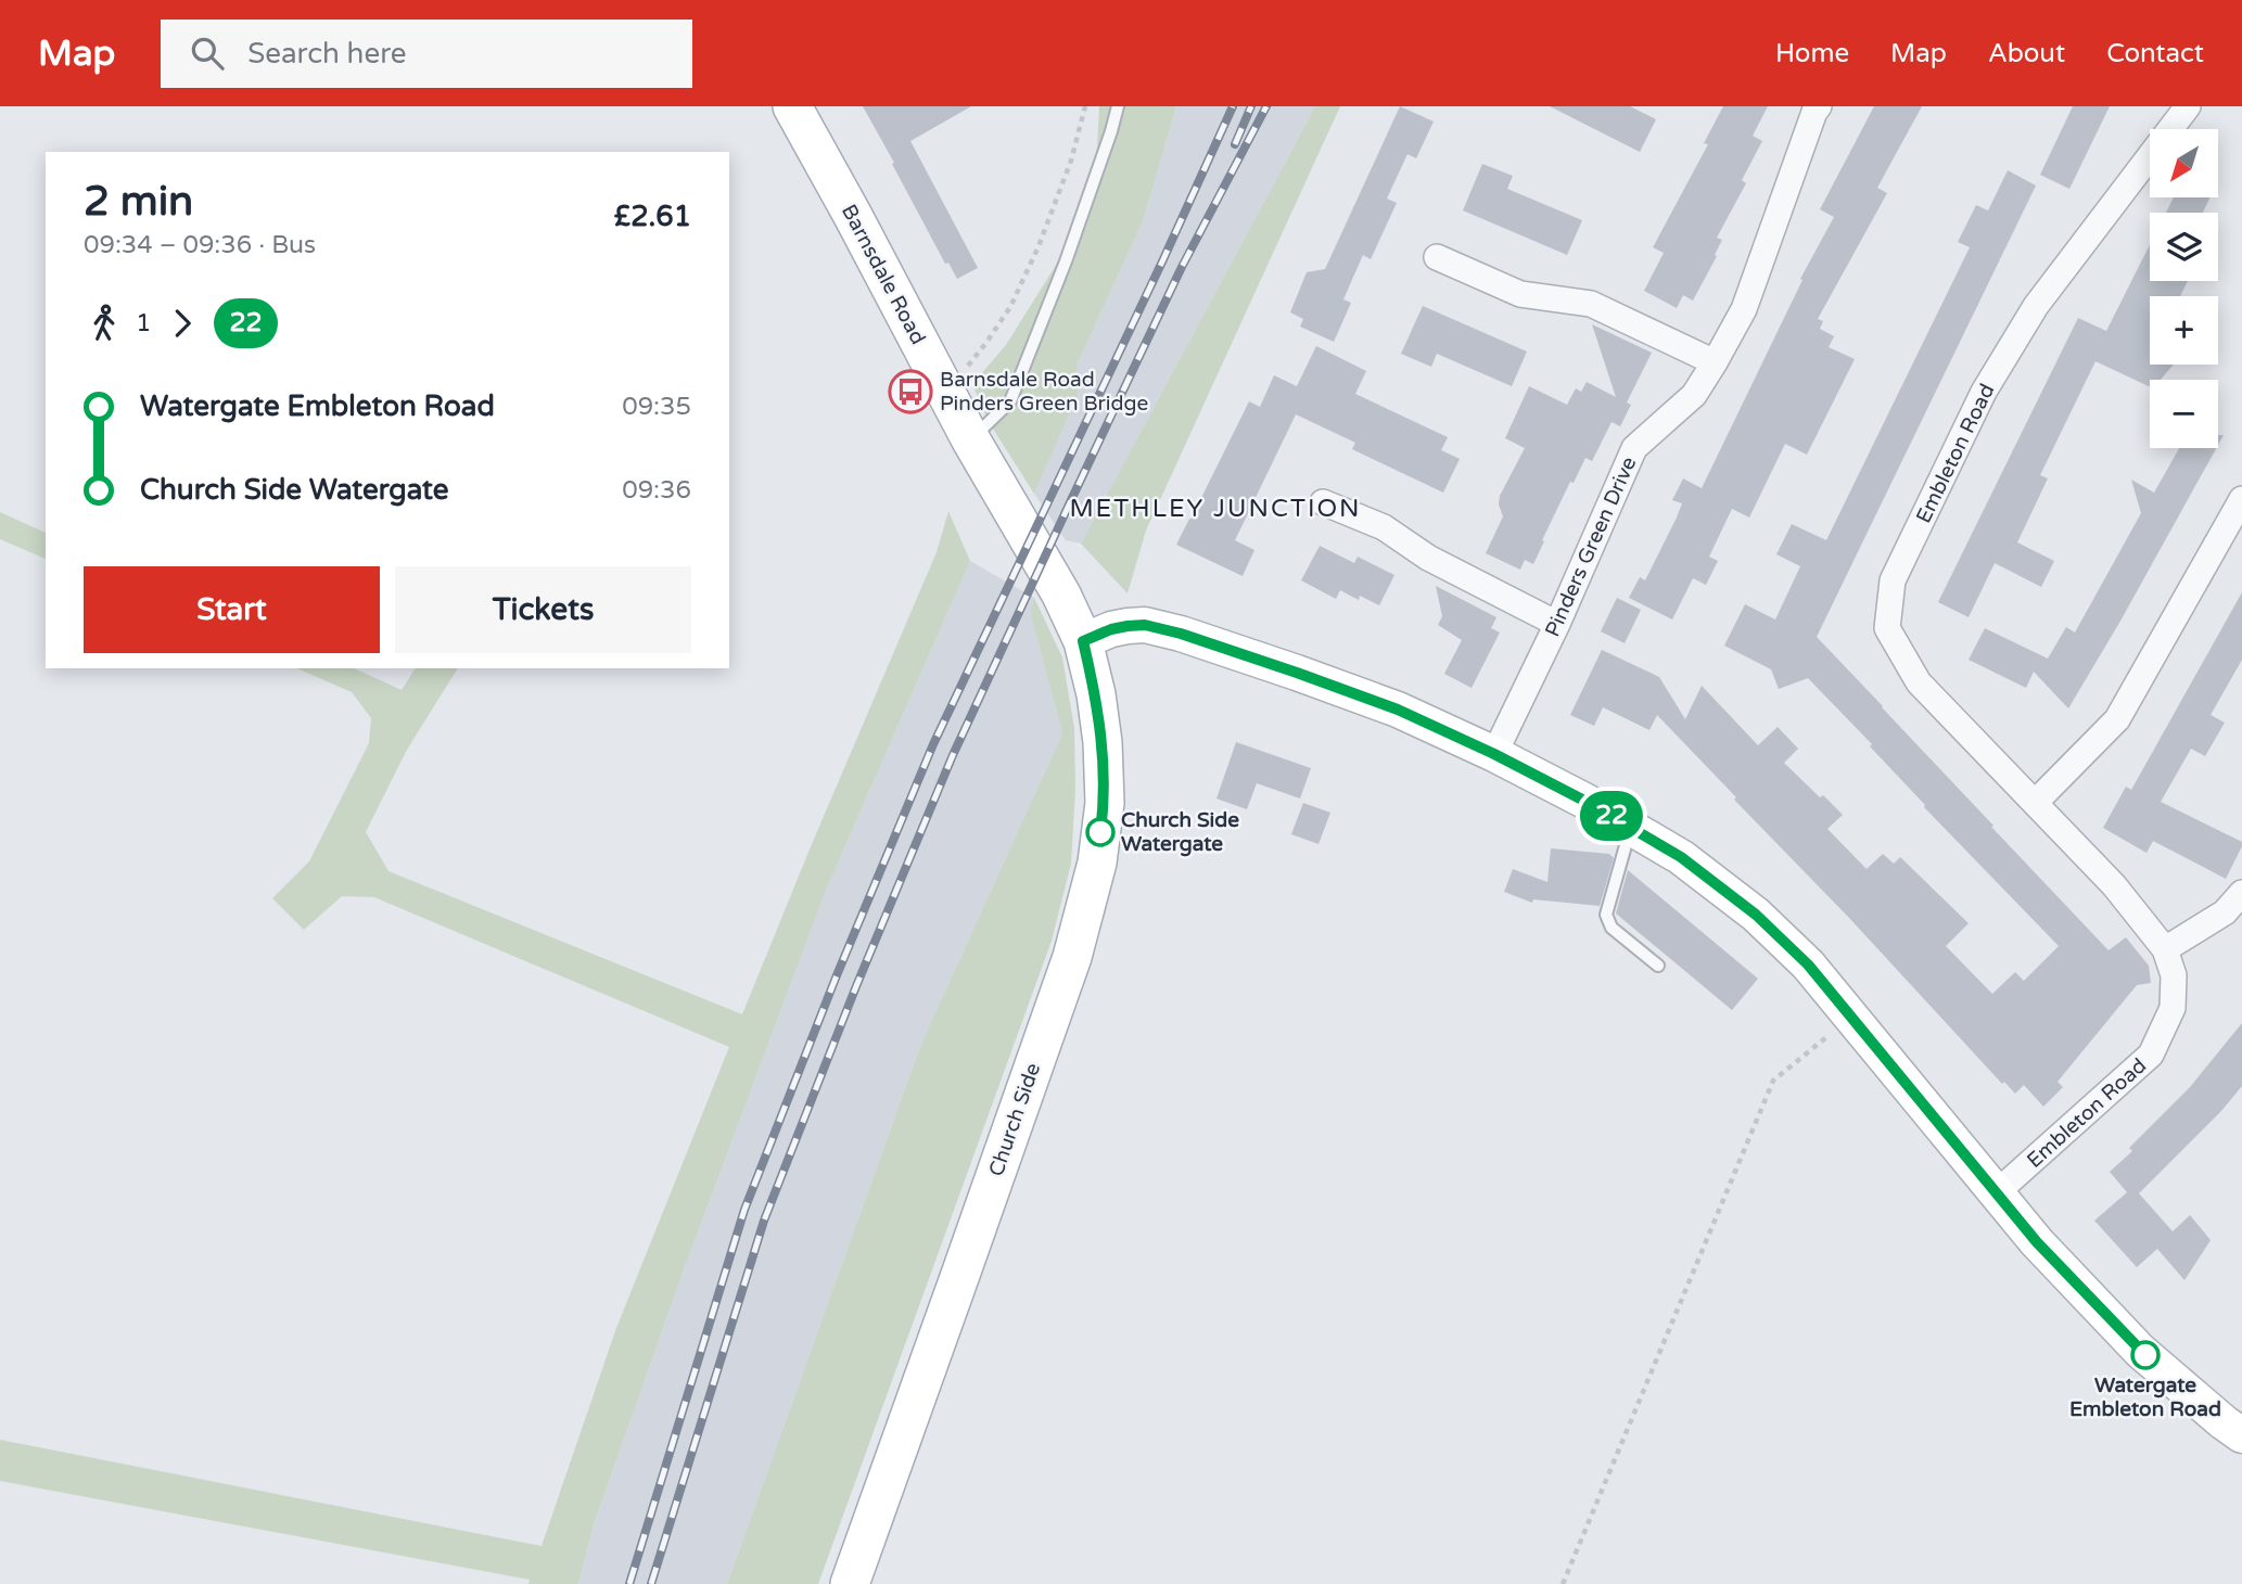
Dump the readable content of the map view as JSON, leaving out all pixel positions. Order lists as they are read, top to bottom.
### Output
{
  "streets": {
    "main road": ["Barnsdale Road", "Church Side"],
    "street": ["Embleton Road", "Pinders Green Drive"]
  },
  "crossings": [
    ["Barnsdale Road", "Church Side"]
  ],
  "districts": ["METHLEY JUNCTION"],
  "places": {
    "bus stop": ["Barnsdale Road Pinders Green Bridge"],
    "other": ["Church Side Watergate", "Watergate Embleton Road"]
  },
  "lines": ["bus line 22"],
  "north": "bottom left",
  "page": {
    "header": "Map",
    "search": "Search here",
    "nav": [
      "Home",
      "Map",
      "About",
      "Contact"
    ],
    "on_map": "22",
    "map_buttons": ["+", "−"],
    "heading": ["2 min", "09:34 – 09:36 · Bus", "£2.61"],
    "legs": ["1", "22"],
    "list": [
      {
        "name": "Watergate Embleton Road",
        "value": "09:35"
      },
      {
        "name": "Church Side Watergate",
        "value": "09:36"
      }
    ],
    "buttons": ["Start", "Tickets"]
  }
}
